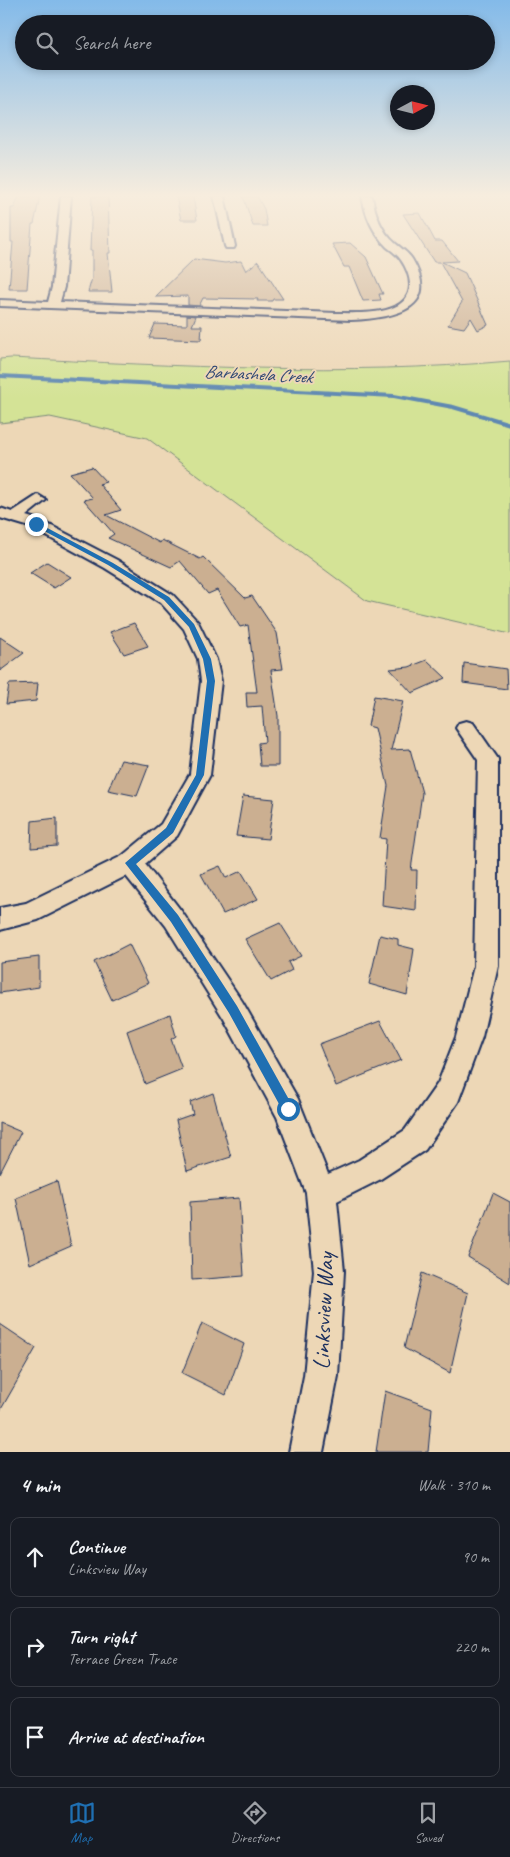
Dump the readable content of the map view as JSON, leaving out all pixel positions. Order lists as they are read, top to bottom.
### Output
{
  "streets": {
    "street": ["Linksview Way"]
  },
  "water": ["Barbashela Creek"],
  "north": "right",
  "page": {
    "search": "Search here",
    "heading": ["4 min", "Walk · 310 m"],
    "list": [
      ["Continue", "Linksview Way", "90 m"],
      ["Turn right", "Terrace Green Trace", "220 m"],
      "Arrive at destination"
    ],
    "nav": ["Map", "Directions", "Saved"]
  }
}
